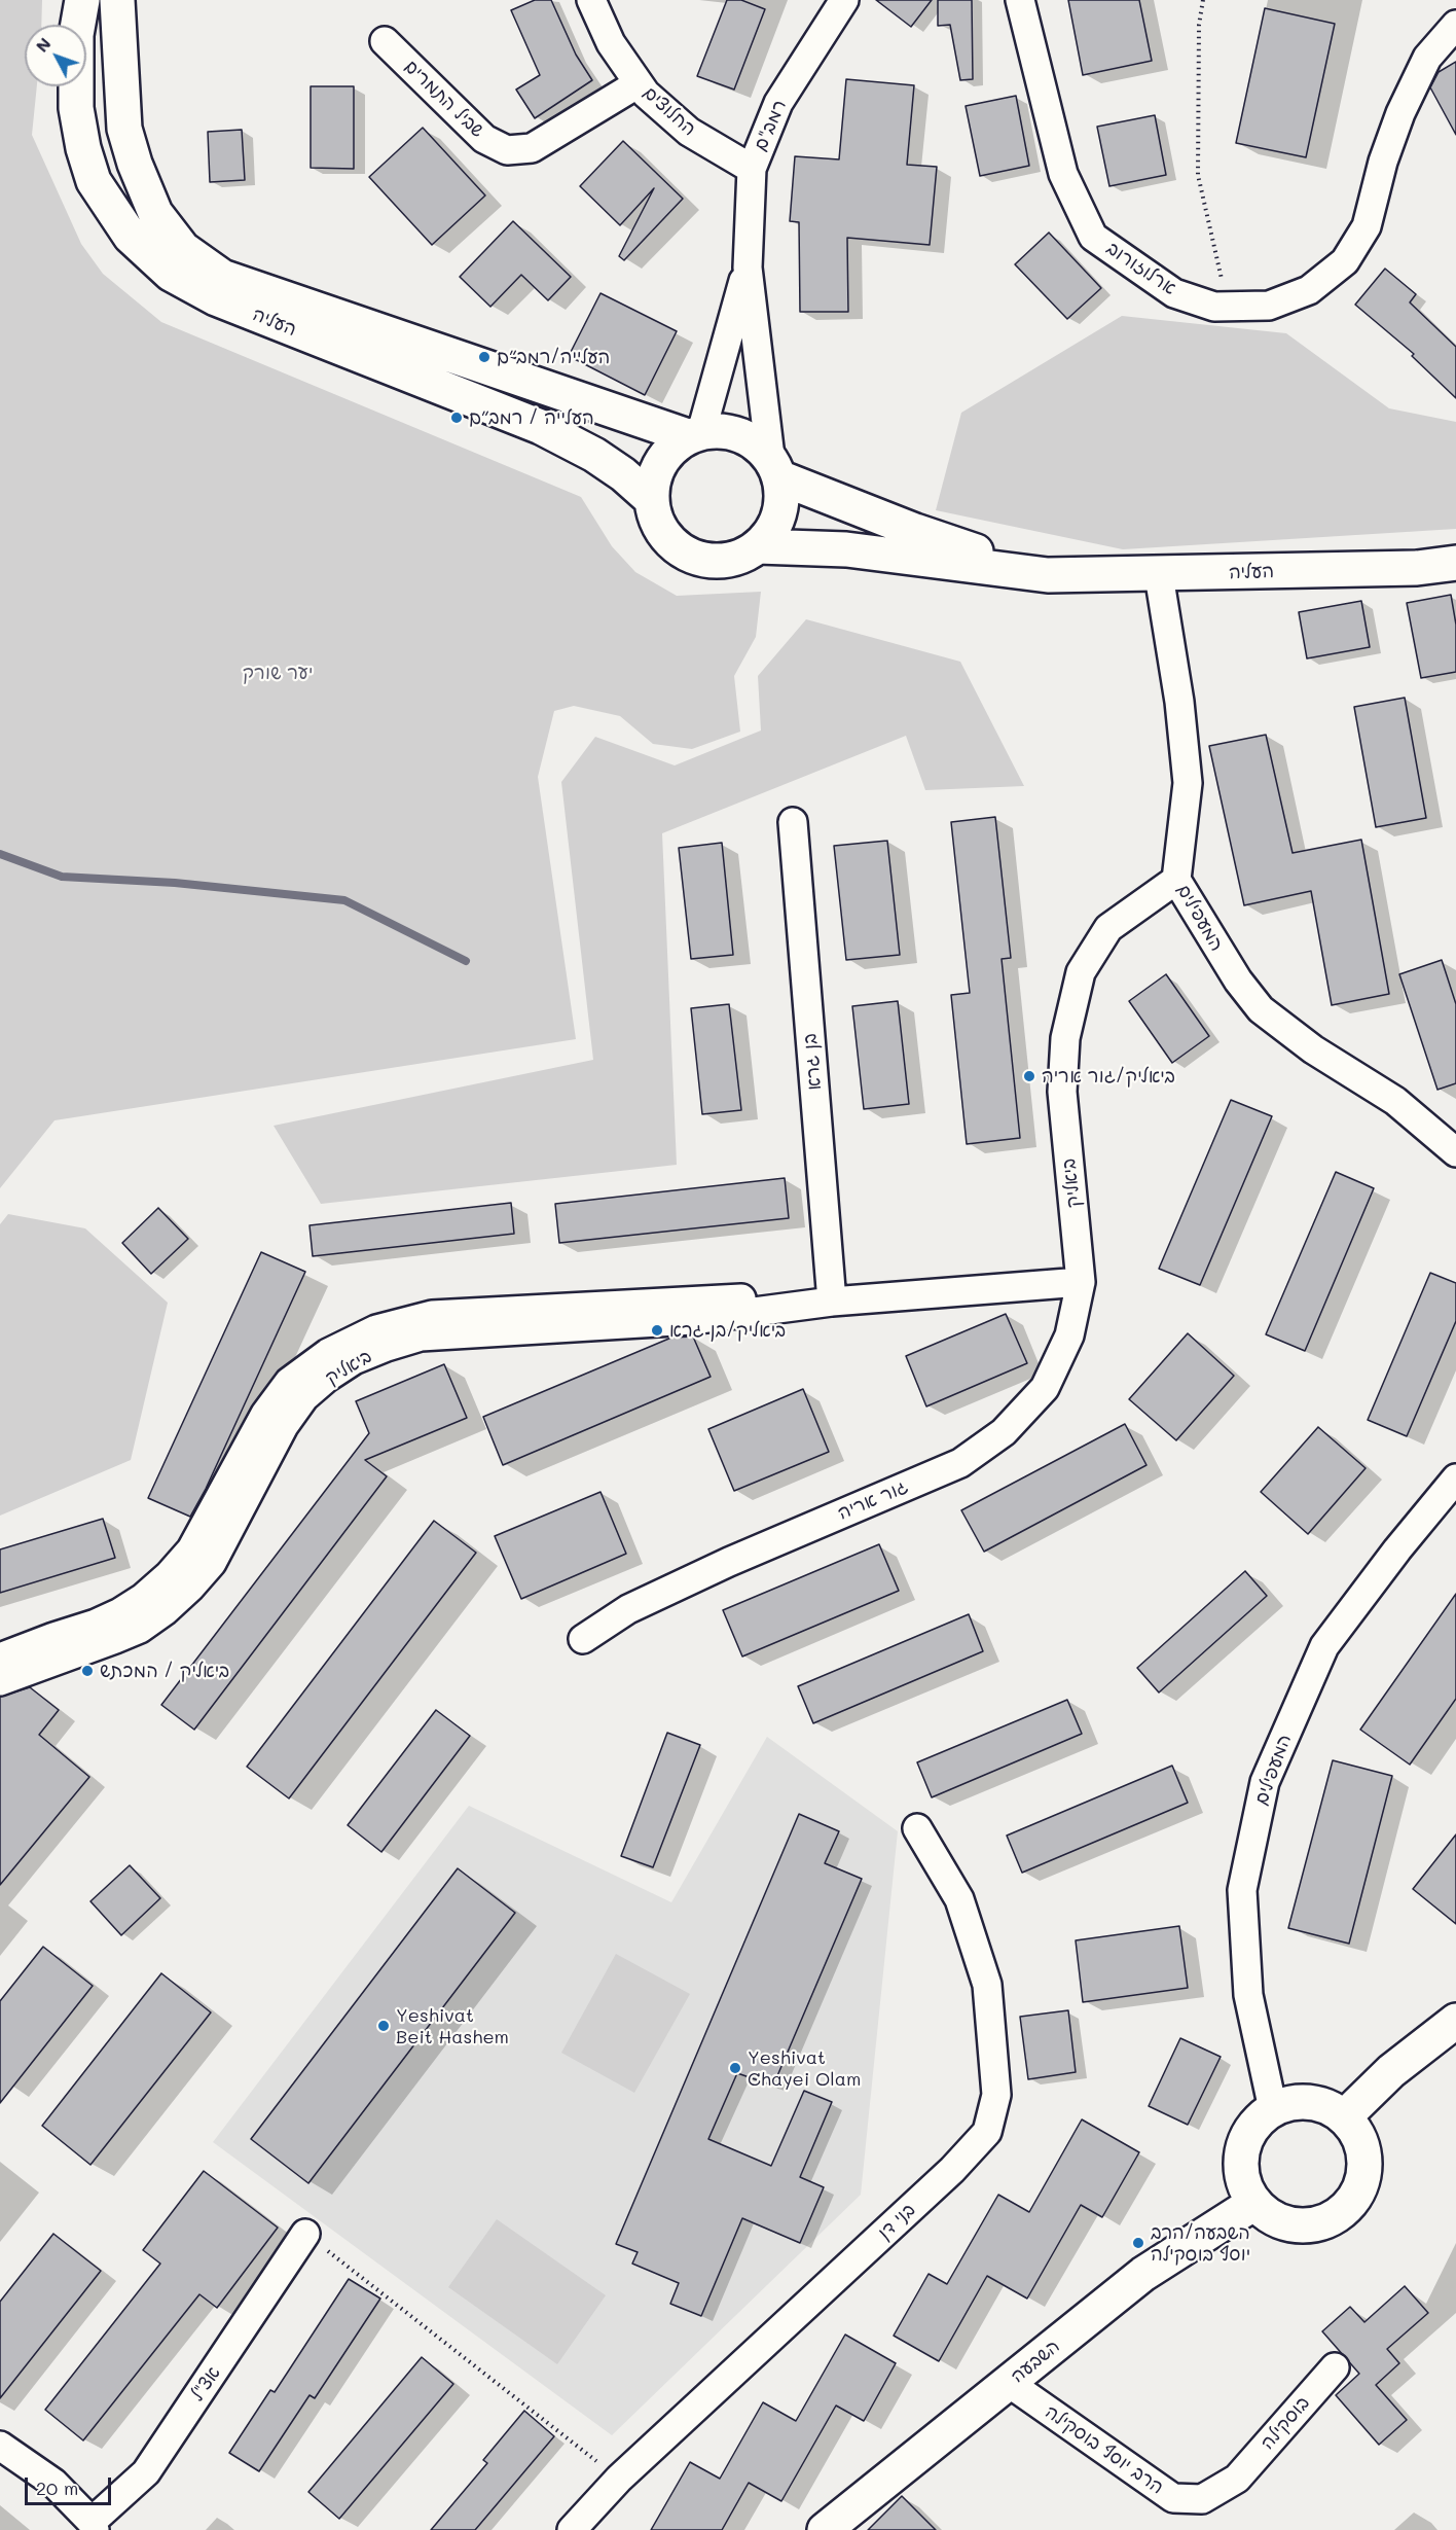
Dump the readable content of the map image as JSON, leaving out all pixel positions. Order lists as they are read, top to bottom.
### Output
{
  "streets": {
    "main road": ["העליה", "השבעה"],
    "street": [
      "שביל התמרים",
      "החלוצים",
      "רמב\"ם",
      "ארלוזורוב",
      "המעפילים",
      "בן גרא",
      "ביאליק",
      "גור אריה",
      "בני דן",
      "אצ\"ל",
      "בוסקילה",
      "הרב יוסף בוסקילה"
    ]
  },
  "crossings": [
    ["שביל התמרים", "החלוצים"],
    ["החלוצים", "רמב\"ם"],
    ["רמב\"ם", "העליה"],
    ["העליה", "המעפילים"],
    ["המעפילים", "ביאליק"],
    ["המעפילים", "השבעה"],
    ["בן גרא", "ביאליק"],
    ["ביאליק", "גור אריה"],
    ["השבעה", "הרב יוסף בוסקילה"],
    ["בוסקילה", "הרב יוסף בוסקילה"]
  ],
  "parks": ["יער שורק"],
  "places": [
    "העלייה/רמב״ם",
    "העלייה / רמב״ם",
    "ביאליק/גור אריה",
    "ביאליק/בן גרא",
    "ביאליק / המכתש",
    "Yeshivat Beit Hashem",
    "Yeshivat Chayei Olam",
    "השבעה/הרב יוסף בוסקילה"
  ],
  "scale_bar": "20 m",
  "north": "top left"
}
